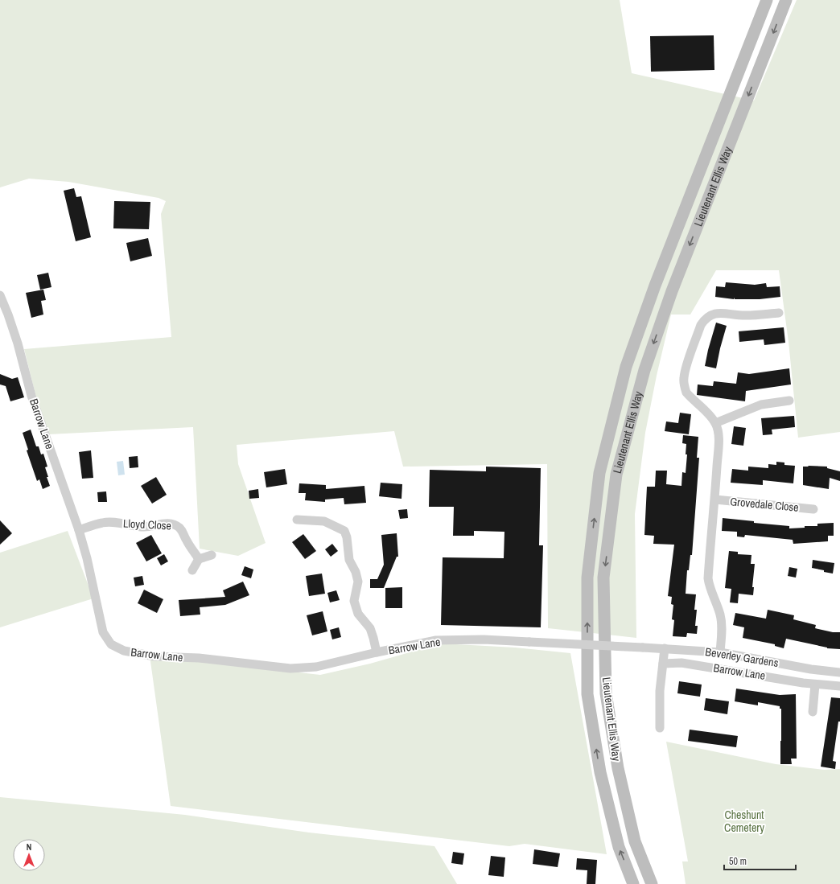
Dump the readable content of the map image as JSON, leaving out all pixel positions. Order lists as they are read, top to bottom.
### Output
{
  "streets": {
    "main road": ["Lieutenant Ellis Way"],
    "street": [
      "Barrow Lane",
      "Grovedale Close",
      "Lloyd Close",
      "Beverley Gardens"
    ]
  },
  "crossings": [
    ["Barrow Lane", "Lloyd Close"],
    ["Barrow Lane", "Beverley Gardens"],
    ["Grovedale Close", "Beverley Gardens"]
  ],
  "parks": ["Cheshunt Cemetery"],
  "scale_bar": "50 m",
  "north": "top"
}
